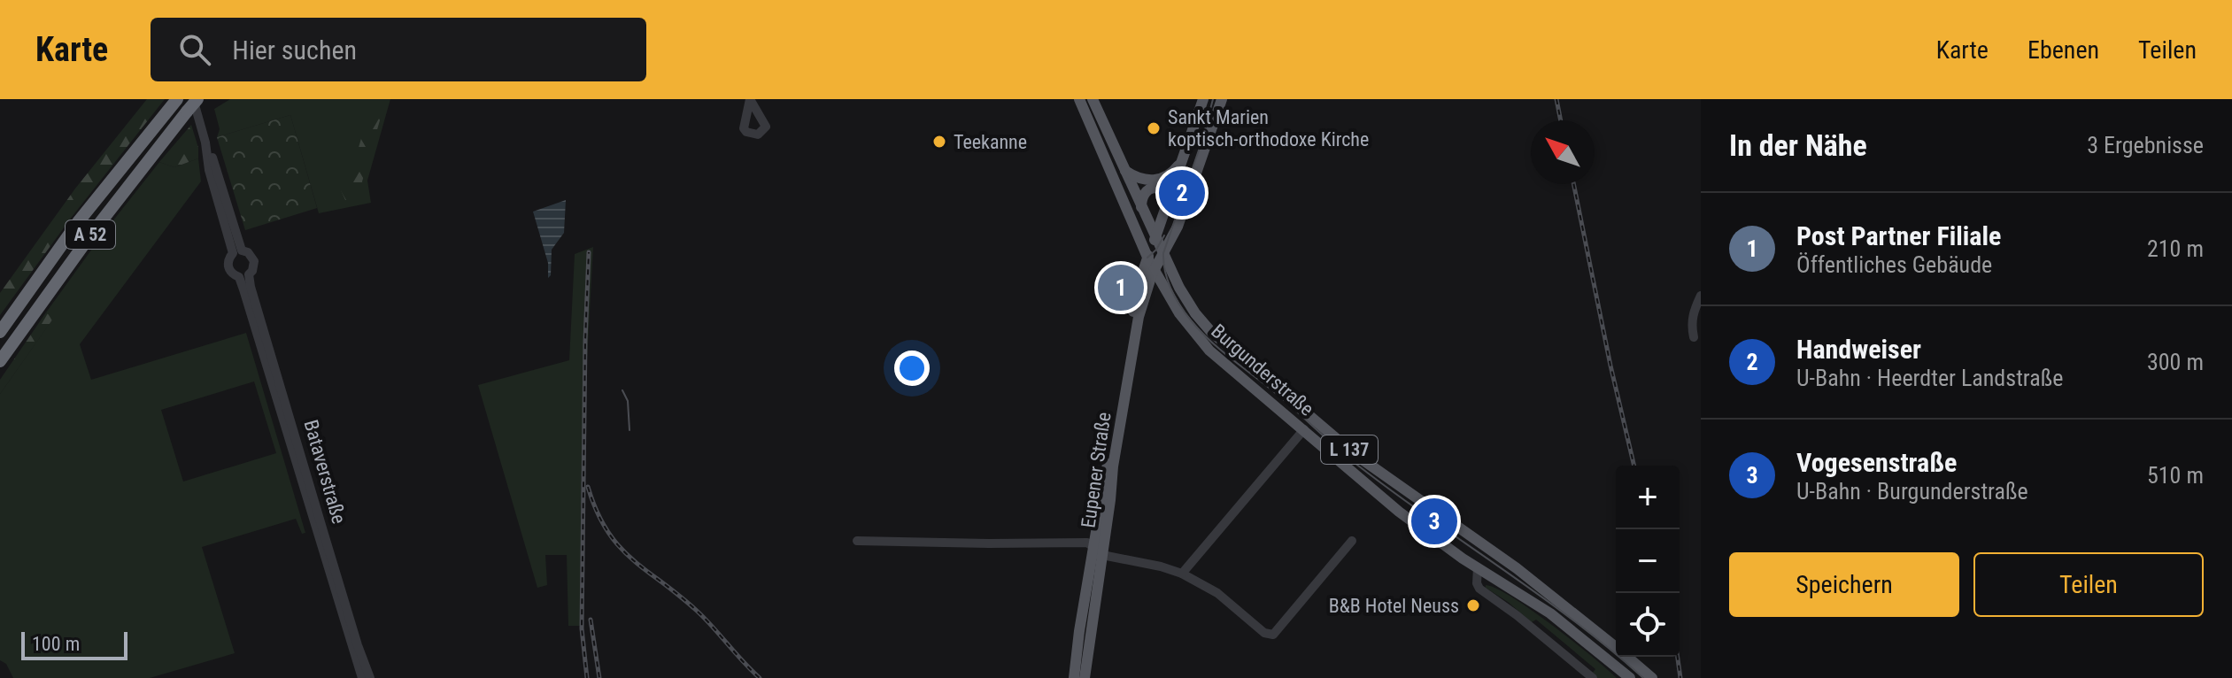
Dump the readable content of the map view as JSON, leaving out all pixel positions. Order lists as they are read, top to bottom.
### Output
{
  "streets": {
    "highway": ["A 52"],
    "main road": ["Burgunderstraße", "L 137", "Eupener Straße"],
    "street": ["Bataverstraße"]
  },
  "crossings": [
    ["A 52", "Bataverstraße"],
    ["Burgunderstraße", "L 137"],
    ["Burgunderstraße", "Eupener Straße"],
    ["L 137", "Eupener Straße"]
  ],
  "places": ["Sankt Marien koptisch-orthodoxe Kirche", "Teekanne", "B&B Hotel Neuss"],
  "scale_bar": "100 m",
  "north": "top left",
  "page": {
    "header": "Karte",
    "search": "Hier suchen",
    "nav": ["Karte", "Ebenen", "Teilen"],
    "heading": ["In der Nähe", "3 Ergebnisse"],
    "pins": ["2", "1", "3"],
    "list": [
      {
        "mark": "1",
        "name": "Post Partner Filiale",
        "note": "Öffentliches Gebäude",
        "value": "210 m"
      },
      {
        "mark": "2",
        "name": "Handweiser",
        "note": "U-Bahn · Heerdter Landstraße",
        "value": "300 m"
      },
      {
        "mark": "3",
        "name": "Vogesenstraße",
        "note": "U-Bahn · Burgunderstraße",
        "value": "510 m"
      }
    ],
    "map_buttons": ["+", "−"],
    "buttons": ["Speichern", "Teilen"],
    "scale": "100 m"
  }
}
